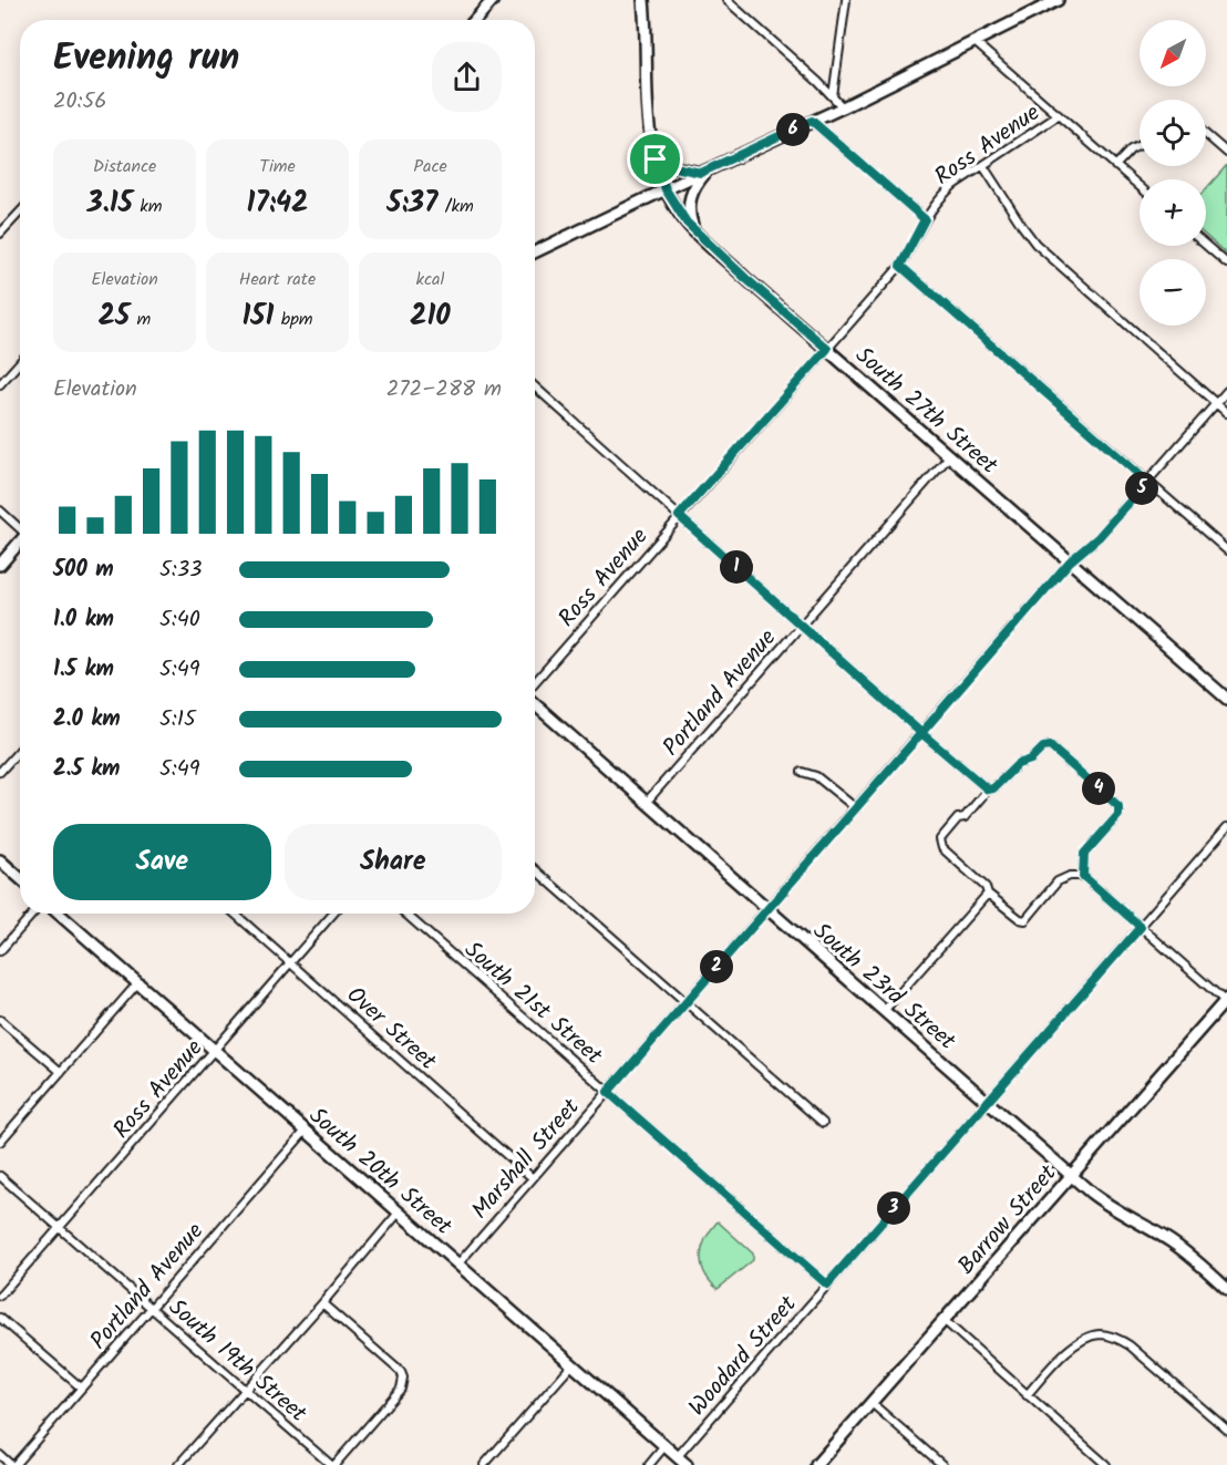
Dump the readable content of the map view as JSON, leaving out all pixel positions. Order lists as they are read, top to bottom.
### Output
{
  "streets": {
    "main road": [
      "South 27th Street",
      "South 23rd Street",
      "South 20th Street",
      "Barrow Street"
    ],
    "street": [
      "Ross Avenue",
      "Portland Avenue",
      "South 21st Street",
      "Over Street",
      "Marshall Street",
      "Woodard Street",
      "South 19th Street"
    ]
  },
  "crossings": [
    ["Ross Avenue", "South 27th Street"],
    ["Ross Avenue", "Over Street"],
    ["Ross Avenue", "South 20th Street"],
    ["Ross Avenue", "South 19th Street"],
    ["South 27th Street", "Portland Avenue"],
    ["South 27th Street", "Marshall Street"],
    ["Portland Avenue", "South 23rd Street"],
    ["Portland Avenue", "South 20th Street"],
    ["Portland Avenue", "South 19th Street"],
    ["South 23rd Street", "Marshall Street"],
    ["South 23rd Street", "Barrow Street"],
    ["South 23rd Street", "Woodard Street"],
    ["South 21st Street", "Marshall Street"],
    ["South 21st Street", "Woodard Street"],
    ["Over Street", "Marshall Street"],
    ["Marshall Street", "South 20th Street"],
    ["South 20th Street", "Woodard Street"]
  ],
  "north": "bottom left",
  "page": {
    "map_buttons": ["+", "−"],
    "heading": ["Evening run", "20:56"],
    "pins": [
      "6",
      "5",
      "1",
      "4",
      "2",
      "3"
    ],
    "stats": [
      ["Distance", "3.15 km"],
      ["Time", "17:42"],
      ["Pace", "5:37 /km"],
      ["Elevation", "25 m"],
      ["Heart rate", "151 bpm"],
      ["kcal", "210"]
    ],
    "chart": ["Elevation", "272–288 m"],
    "list": [
      {
        "name": "500 m",
        "note": "5:33"
      },
      {
        "name": "1.0 km",
        "note": "5:40"
      },
      {
        "name": "1.5 km",
        "note": "5:49"
      },
      {
        "name": "2.0 km",
        "note": "5:15"
      },
      {
        "name": "2.5 km",
        "note": "5:49"
      }
    ],
    "buttons": ["Save", "Share"]
  }
}
